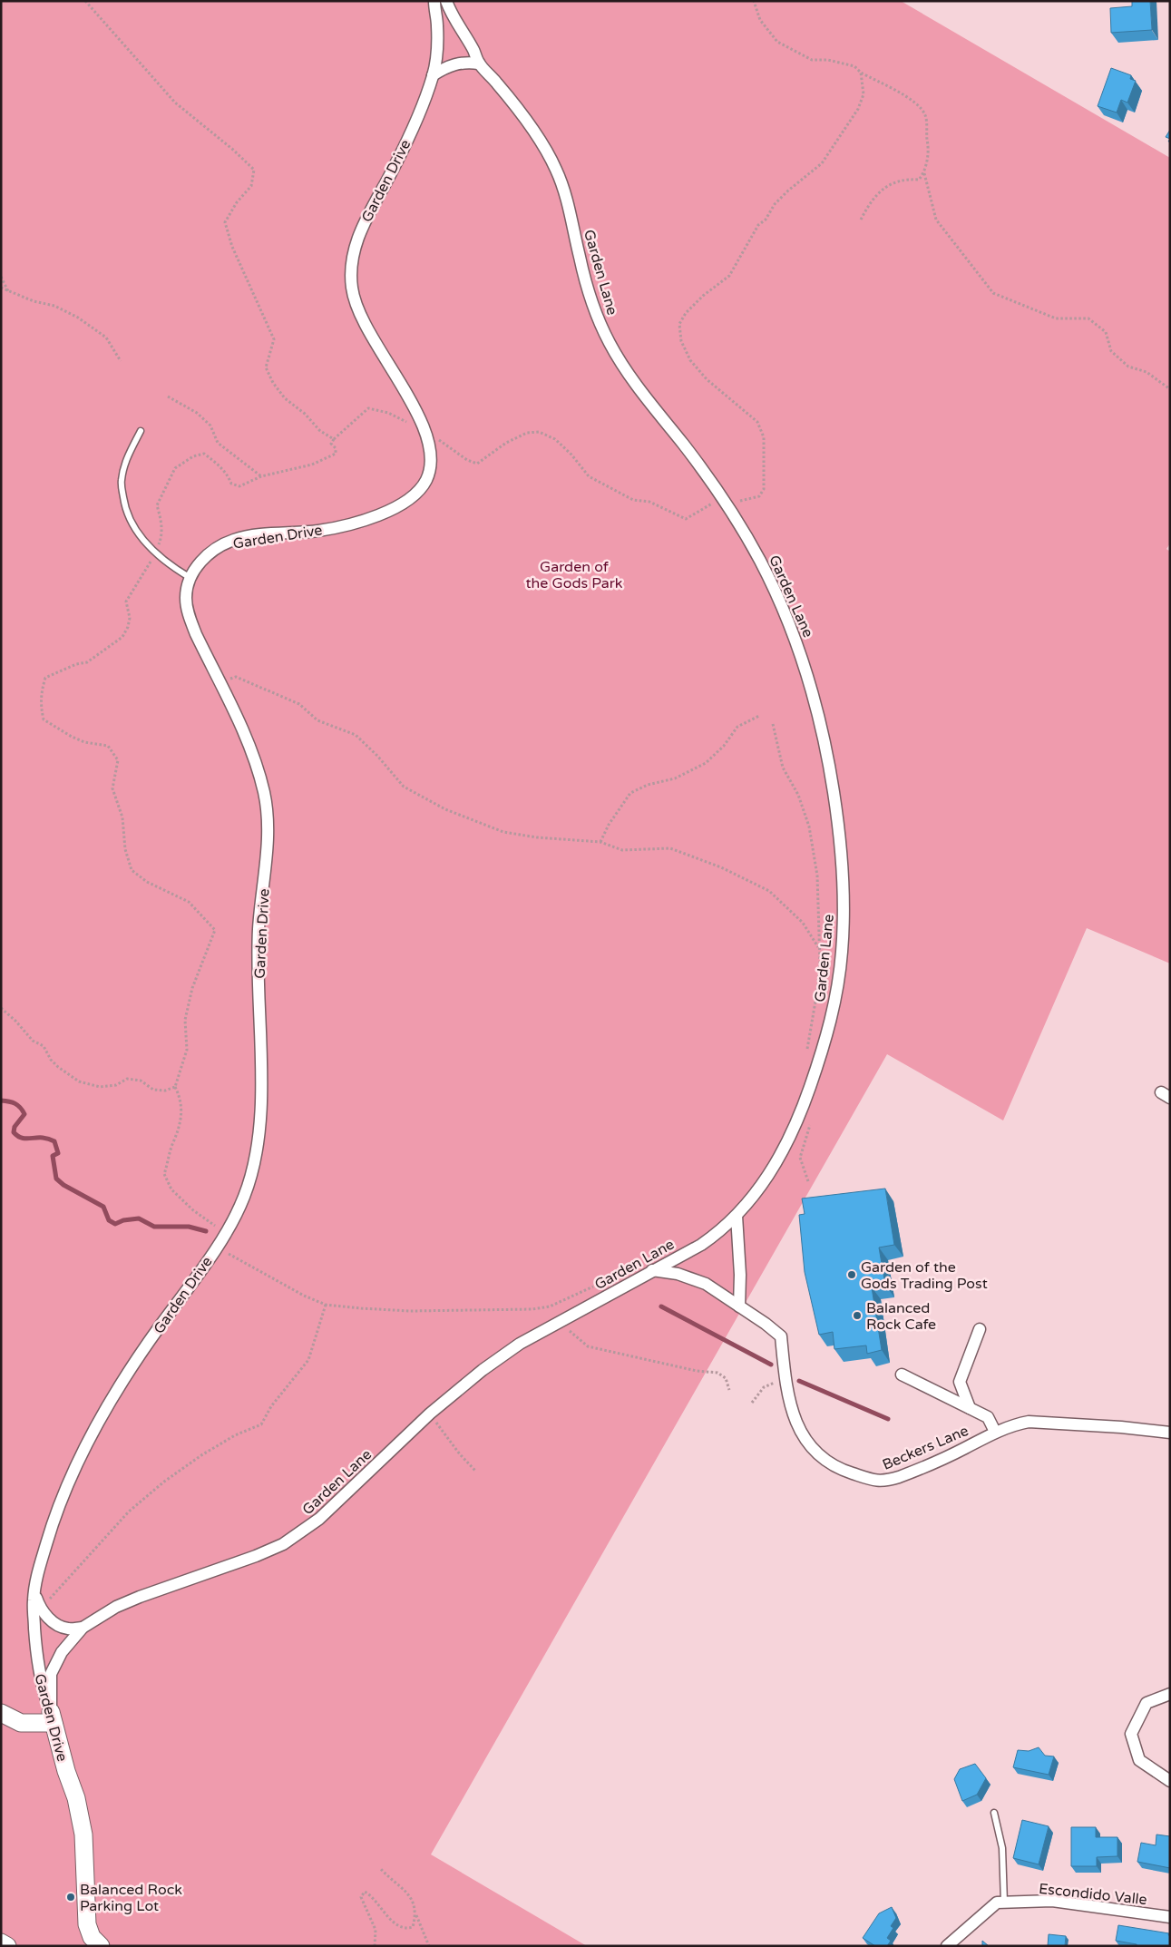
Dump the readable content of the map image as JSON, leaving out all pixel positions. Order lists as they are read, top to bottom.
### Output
{
  "streets": {
    "street": [
      "Garden Drive",
      "Garden Lane",
      "Beckers Lane",
      "Escondido Valle"
    ]
  },
  "crossings": [
    ["Garden Drive", "Garden Lane"],
    ["Garden Lane", "Beckers Lane"]
  ],
  "parks": ["Garden of the Gods Park"],
  "places": ["Garden of the Gods Trading Post", "Balanced Rock Cafe", "Balanced Rock Parking Lot"]
}
